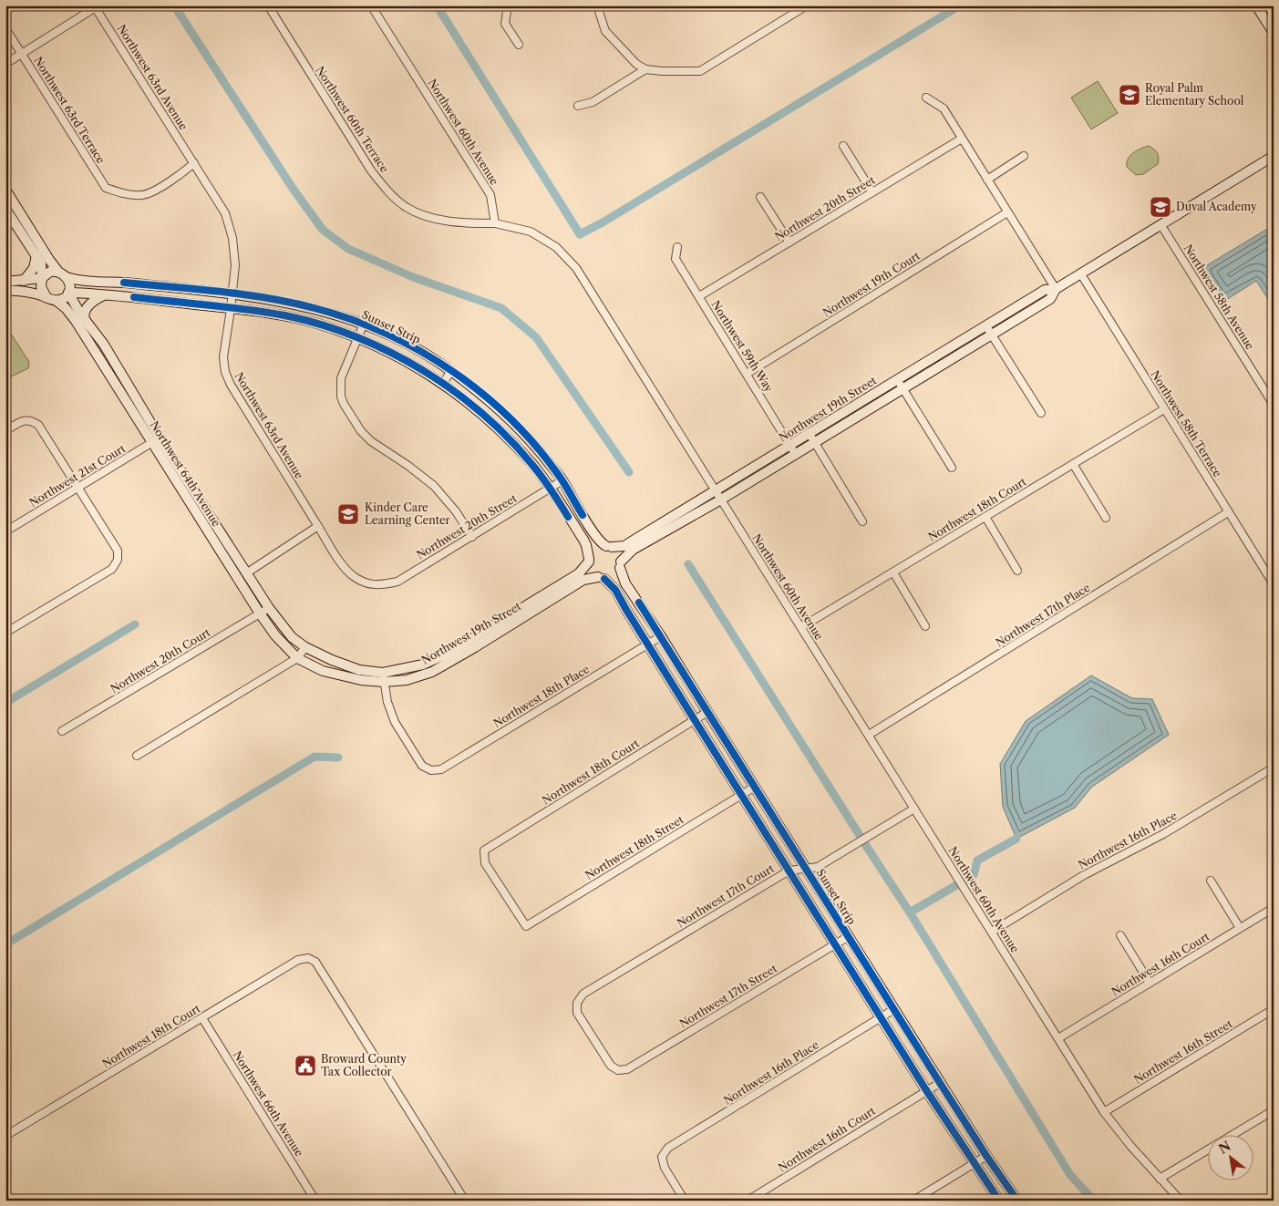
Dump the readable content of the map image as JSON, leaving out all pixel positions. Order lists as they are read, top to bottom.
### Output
{
  "streets": {
    "street": [
      "Northwest 63rd Avenue",
      "Northwest 63rd Terrace",
      "Northwest 60th Terrace",
      "Northwest 60th Avenue",
      "Northwest 20th Street",
      "Northwest 19th Court",
      "Northwest 58th Avenue",
      "Sunset Strip",
      "Northwest 59th Way",
      "Northwest 19th Street",
      "Northwest 58th Terrace",
      "Northwest 64th Avenue",
      "Northwest 21st Court",
      "Northwest 18th Court",
      "Northwest 17th Place",
      "Northwest 20th Court",
      "Northwest 18th Place",
      "Northwest 16th Place",
      "Northwest 18th Street",
      "Northwest 17th Court",
      "Northwest 16th Court",
      "Northwest 17th Street",
      "Northwest 16th Street",
      "Northwest 66th Avenue"
    ]
  },
  "crossings": [
    ["Northwest 63rd Avenue", "Northwest 63rd Terrace"],
    ["Northwest 63rd Avenue", "Northwest 20th Street"],
    ["Northwest 63rd Avenue", "Sunset Strip"],
    ["Northwest 60th Terrace", "Northwest 60th Avenue"],
    ["Northwest 60th Avenue", "Northwest 19th Street"],
    ["Northwest 60th Avenue", "Northwest 18th Court"],
    ["Northwest 60th Avenue", "Northwest 17th Place"],
    ["Northwest 60th Avenue", "Northwest 16th Place"],
    ["Northwest 60th Avenue", "Northwest 17th Court"],
    ["Northwest 60th Avenue", "Northwest 16th Court"],
    ["Northwest 60th Avenue", "Northwest 16th Street"],
    ["Northwest 20th Street", "Sunset Strip"],
    ["Northwest 20th Street", "Northwest 59th Way"],
    ["Northwest 19th Court", "Northwest 59th Way"],
    ["Northwest 58th Avenue", "Northwest 19th Street"],
    ["Sunset Strip", "Northwest 19th Street"],
    ["Sunset Strip", "Northwest 64th Avenue"],
    ["Sunset Strip", "Northwest 18th Court"],
    ["Sunset Strip", "Northwest 18th Place"],
    ["Sunset Strip", "Northwest 16th Place"],
    ["Sunset Strip", "Northwest 18th Street"],
    ["Sunset Strip", "Northwest 17th Court"],
    ["Sunset Strip", "Northwest 16th Court"],
    ["Sunset Strip", "Northwest 17th Street"],
    ["Northwest 59th Way", "Northwest 19th Street"],
    ["Northwest 19th Street", "Northwest 58th Terrace"],
    ["Northwest 19th Street", "Northwest 64th Avenue"],
    ["Northwest 19th Street", "Northwest 18th Place"],
    ["Northwest 58th Terrace", "Northwest 18th Court"],
    ["Northwest 58th Terrace", "Northwest 17th Place"],
    ["Northwest 64th Avenue", "Northwest 21st Court"],
    ["Northwest 64th Avenue", "Northwest 20th Court"],
    ["Northwest 18th Court", "Northwest 18th Street"],
    ["Northwest 18th Court", "Northwest 66th Avenue"],
    ["Northwest 17th Court", "Northwest 17th Street"]
  ],
  "places": {
    "school or university": ["Royal Palm Elementary School", "Duval Academy", "Kinder Care Learning Center"],
    "public building": ["Broward County Tax Collector"]
  },
  "north": "top left"
}
